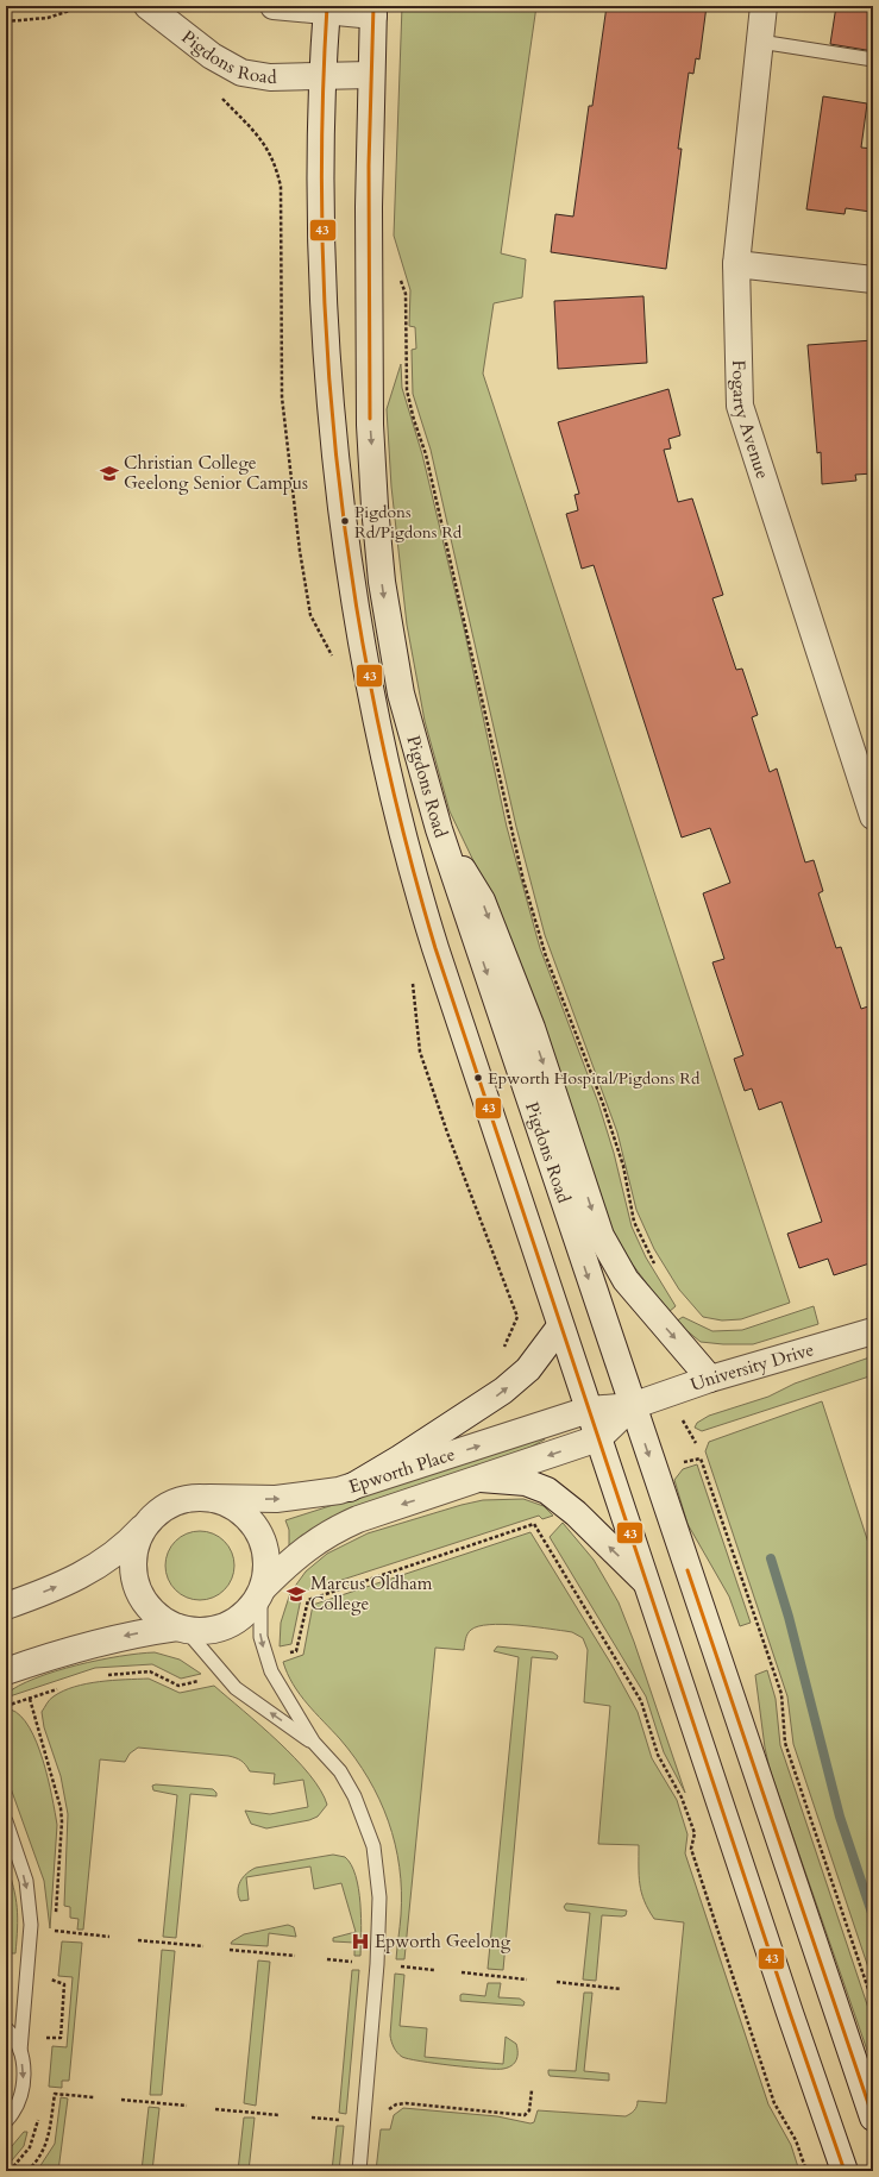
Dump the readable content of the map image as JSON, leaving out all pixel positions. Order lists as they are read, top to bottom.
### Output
{
  "streets": {
    "street": [
      "Pigdons Road",
      "Fogarty Avenue",
      "University Drive",
      "Epworth Place"
    ]
  },
  "crossings": [
    ["Pigdons Road", "University Drive"],
    ["Pigdons Road", "Epworth Place"],
    ["University Drive", "Epworth Place"]
  ],
  "places": {
    "school or university": ["Christian College Geelong Senior Campus", "Marcus Oldham College"],
    "other": ["Pigdons Rd/Pigdons Rd", "Epworth Hospital/Pigdons Rd"],
    "hospital": ["Epworth Geelong"]
  },
  "lines": ["transit line 43"]
}
